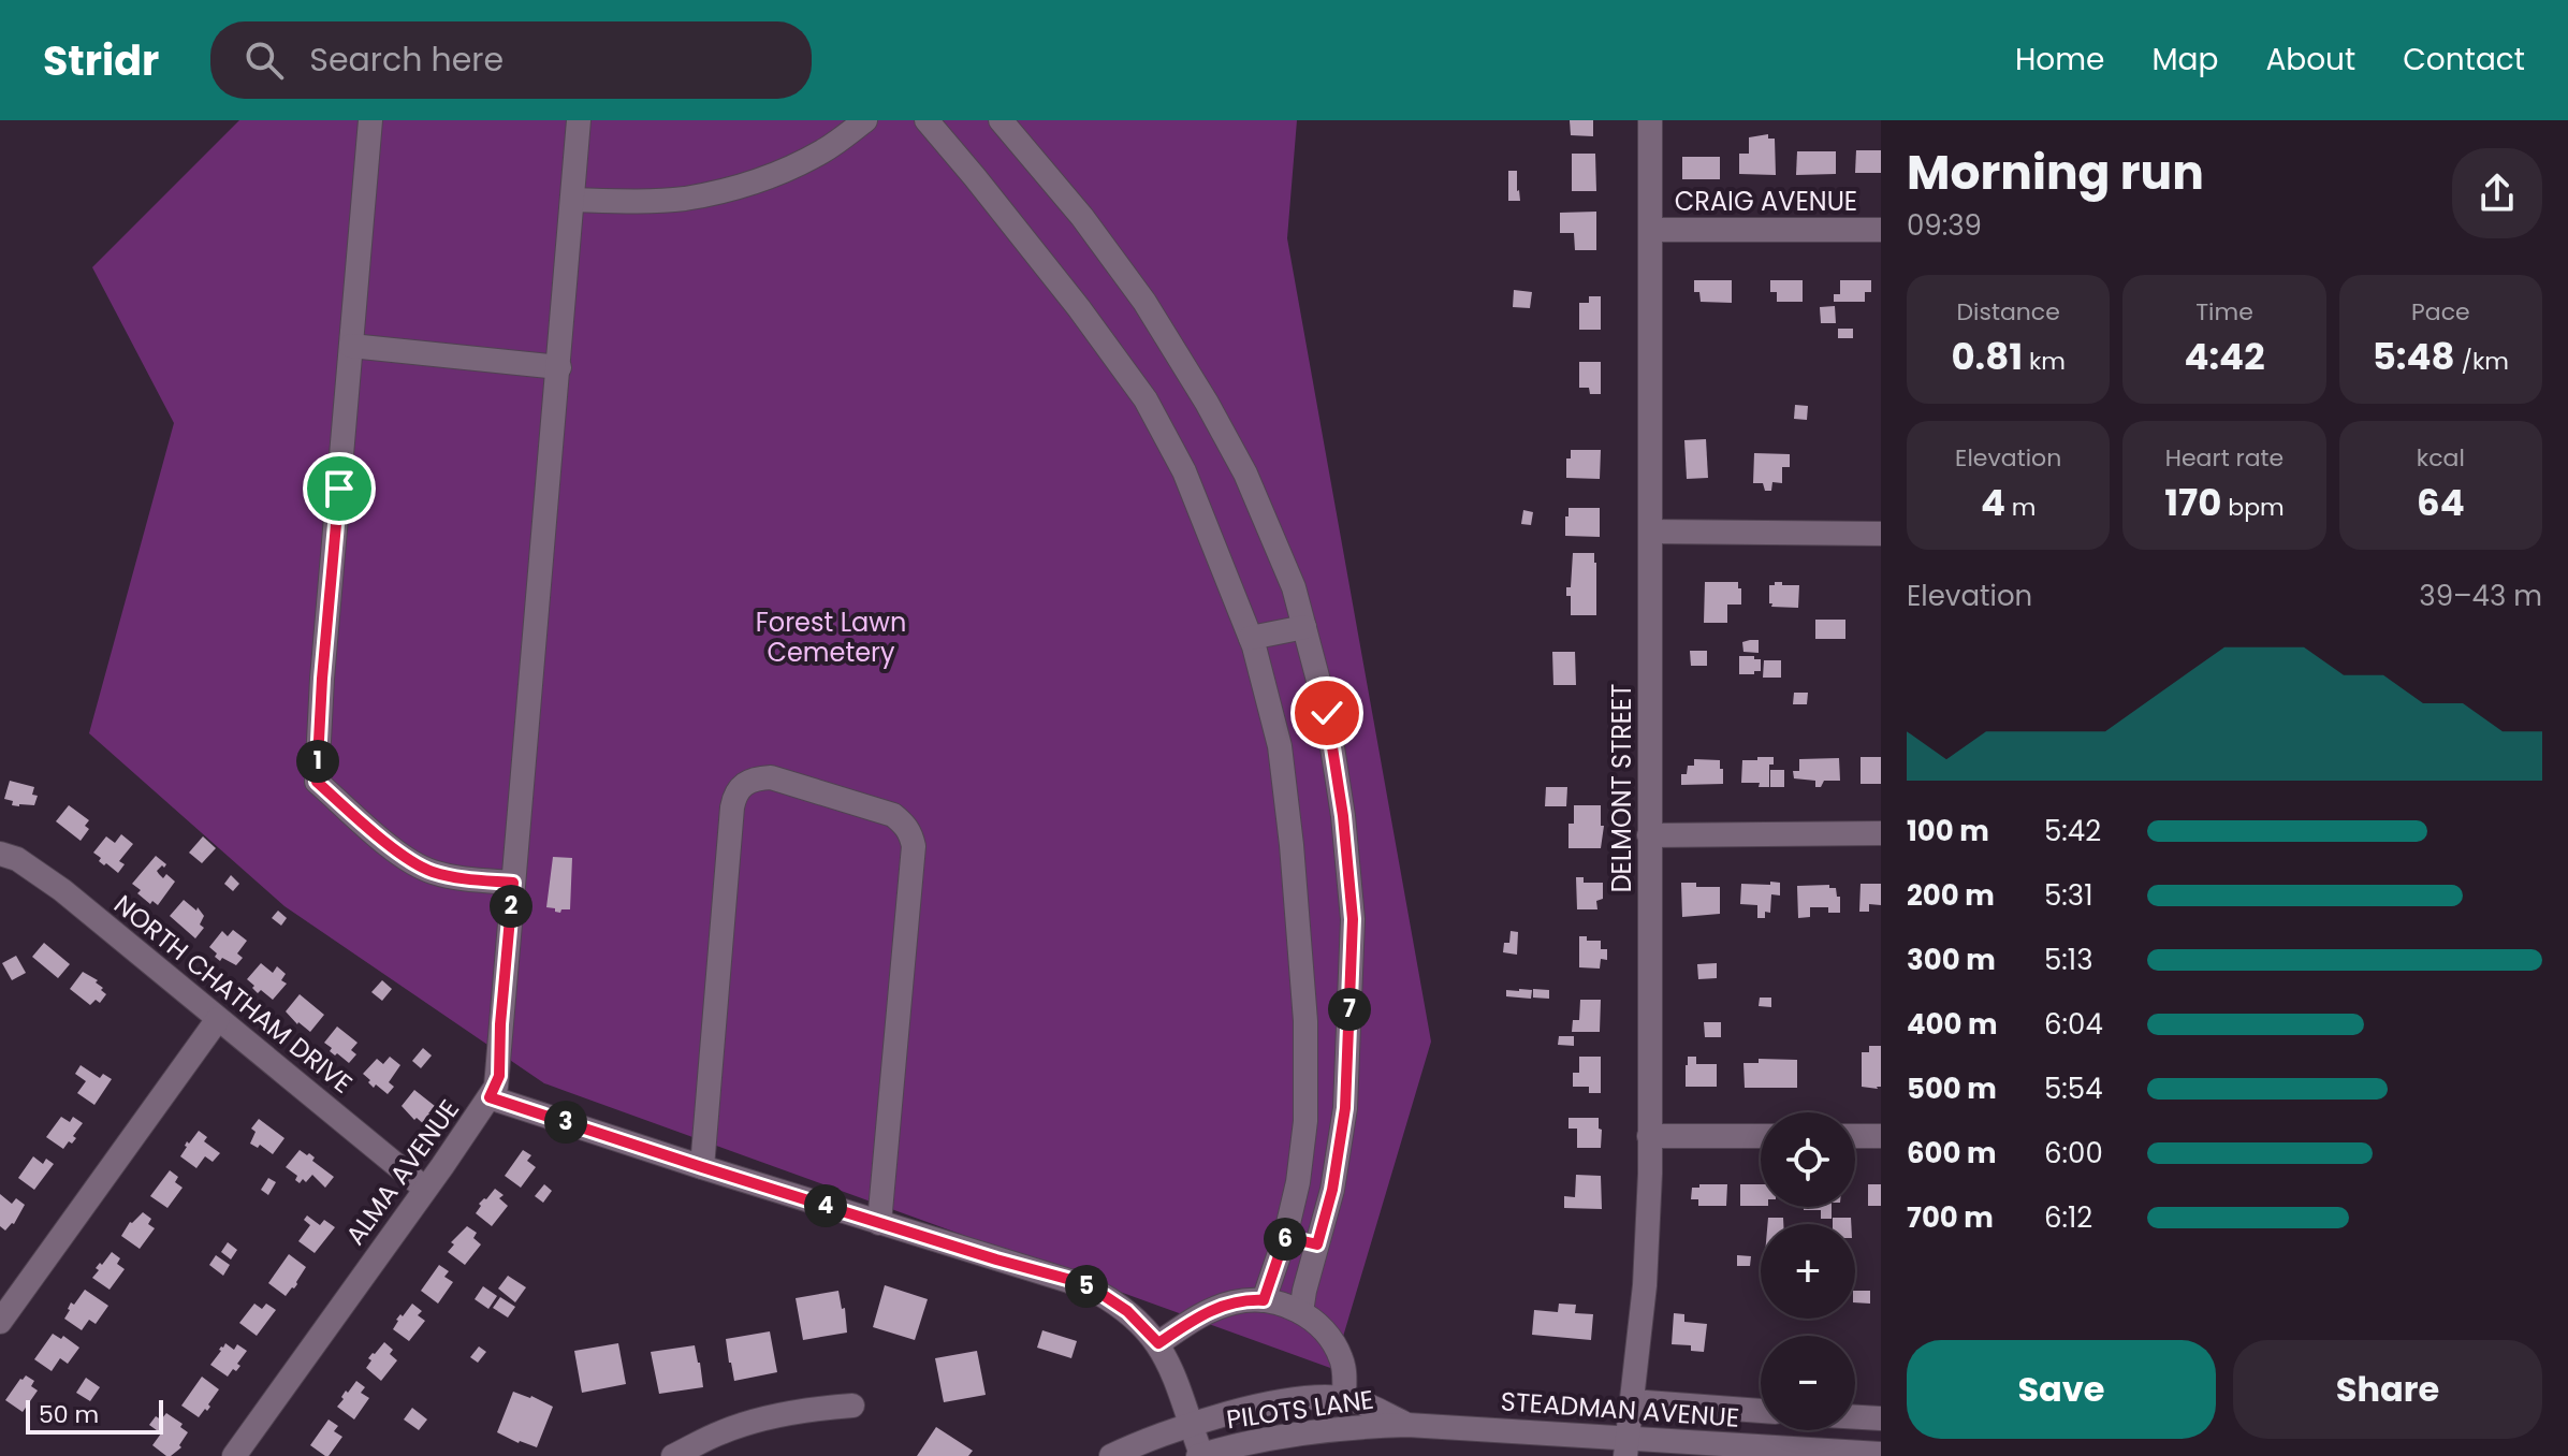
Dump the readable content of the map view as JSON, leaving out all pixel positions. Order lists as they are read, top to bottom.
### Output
{
  "streets": {
    "street": [
      "CRAIG AVENUE",
      "DELMONT STREET",
      "NORTH CHATHAM DRIVE",
      "ALMA AVENUE",
      "PILOTS LANE",
      "STEADMAN AVENUE"
    ]
  },
  "crossings": [
    ["CRAIG AVENUE", "DELMONT STREET"],
    ["DELMONT STREET", "STEADMAN AVENUE"],
    ["NORTH CHATHAM DRIVE", "ALMA AVENUE"],
    ["PILOTS LANE", "STEADMAN AVENUE"]
  ],
  "parks": ["Forest Lawn Cemetery"],
  "scale_bar": "50 m",
  "page": {
    "header": "Stridr",
    "search": "Search here",
    "nav": [
      "Home",
      "Map",
      "About",
      "Contact"
    ],
    "heading": ["Morning run", "09:39"],
    "stats": [
      ["Distance", "0.81 km"],
      ["Time", "4:42"],
      ["Pace", "5:48 /km"],
      ["Elevation", "4 m"],
      ["Heart rate", "170 bpm"],
      ["kcal", "64"]
    ],
    "chart": ["Elevation", "39–43 m"],
    "pins": [
      "1",
      "2",
      "7",
      "3",
      "4",
      "6",
      "5"
    ],
    "list": [
      {
        "name": "100 m",
        "note": "5:42"
      },
      {
        "name": "200 m",
        "note": "5:31"
      },
      {
        "name": "300 m",
        "note": "5:13"
      },
      {
        "name": "400 m",
        "note": "6:04"
      },
      {
        "name": "500 m",
        "note": "5:54"
      },
      {
        "name": "600 m",
        "note": "6:00"
      },
      {
        "name": "700 m",
        "note": "6:12"
      }
    ],
    "map_buttons": ["+", "−"],
    "buttons": ["Save", "Share"],
    "scale": "50 m"
  }
}
